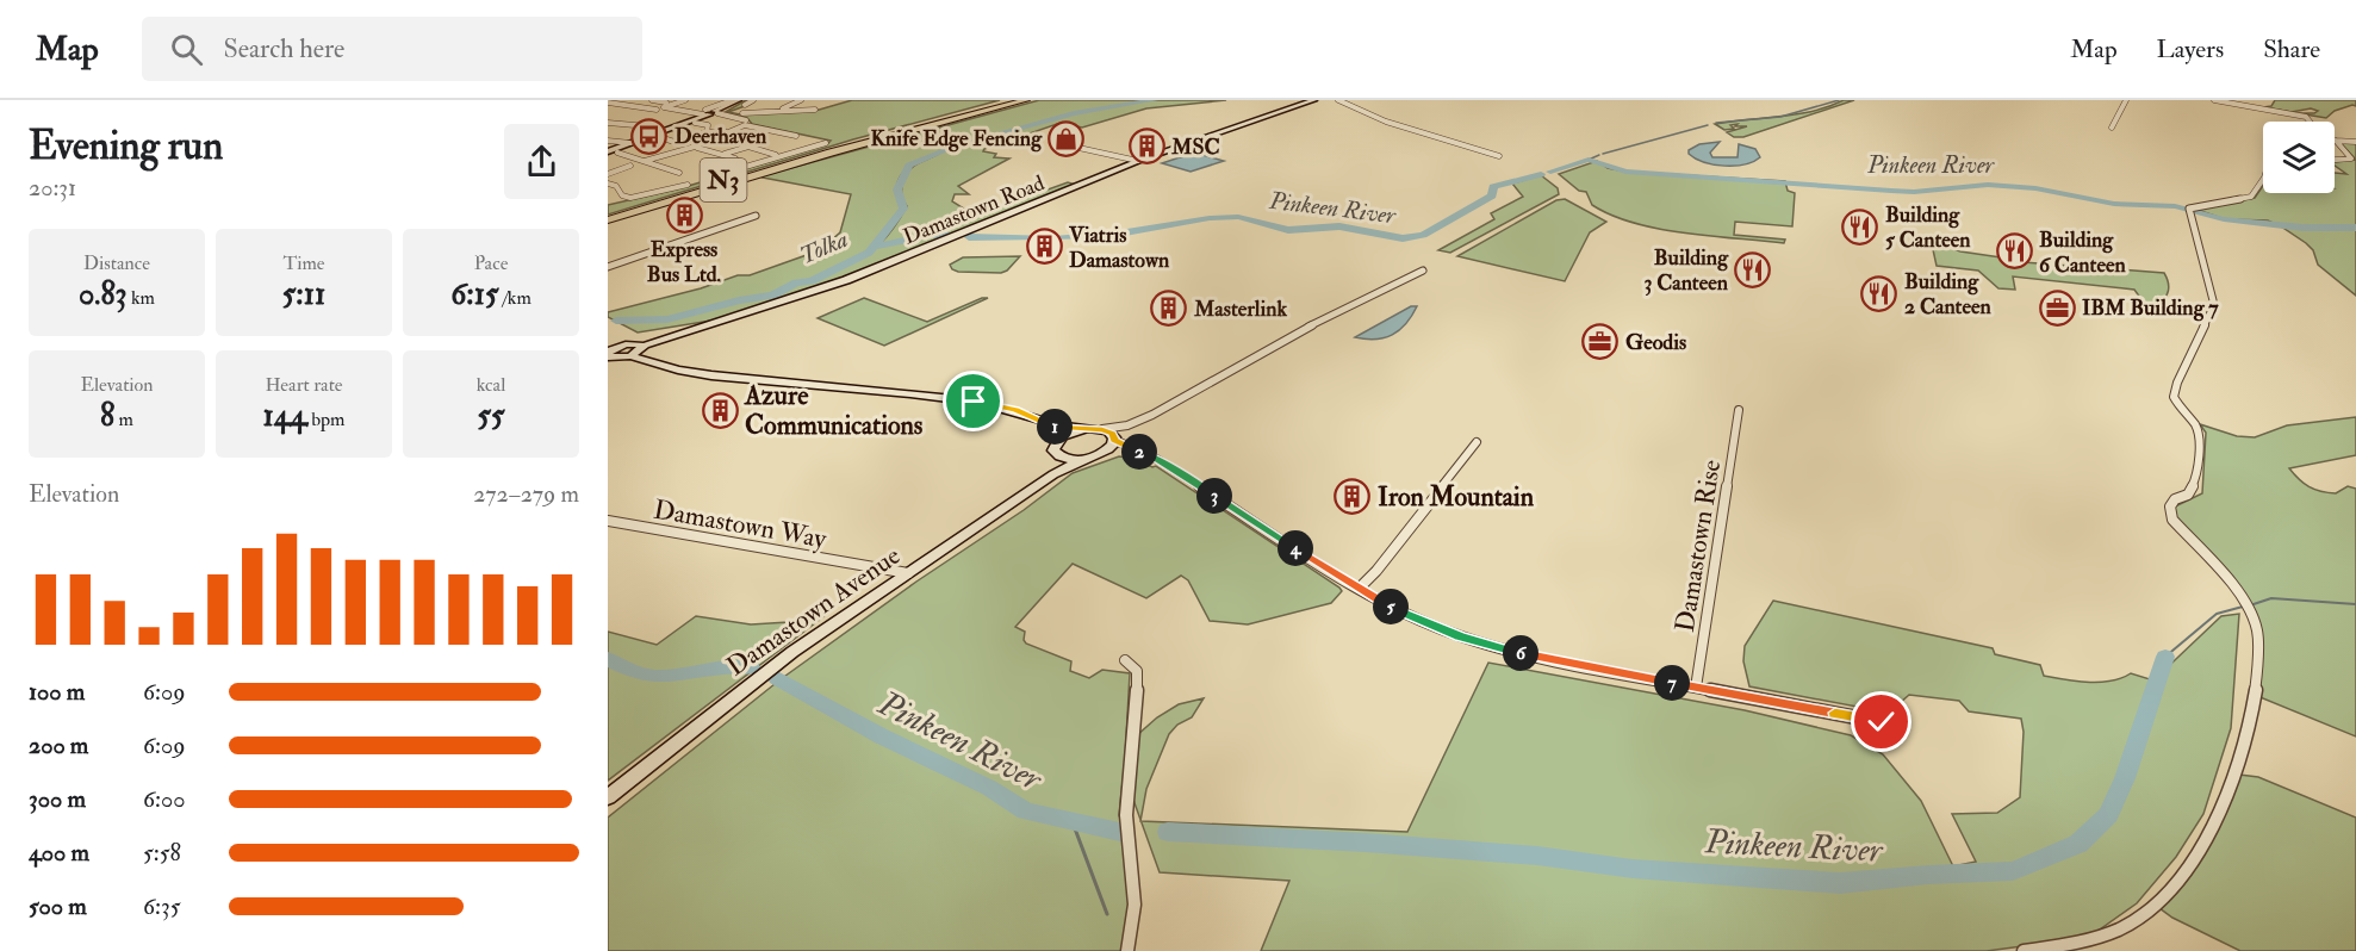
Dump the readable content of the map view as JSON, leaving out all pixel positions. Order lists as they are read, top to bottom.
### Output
{
  "streets": {
    "highway": ["N3"],
    "street": [
      "Damastown Road",
      "Damastown Way",
      "Damastown Rise",
      "Damastown Avenue"
    ]
  },
  "crossings": [
    ["Damastown Way", "Damastown Avenue"]
  ],
  "water": ["Pinkeen River", "Tolka"],
  "places": {
    "bus stop": ["Deerhaven"],
    "shop": ["Knife Edge Fencing"],
    "building": [
      "MSC",
      "Express Bus Ltd.",
      "Viatris Damastown",
      "Masterlink",
      "Azure Communications",
      "Iron Mountain"
    ],
    "restaurant": [
      "Building 5 Canteen",
      "Building 6 Canteen",
      "Building 3 Canteen",
      "Building 2 Canteen"
    ],
    "office": ["IBM Building 7", "Geodis"]
  },
  "page": {
    "header": "Map",
    "search": "Search here",
    "nav": ["Map", "Layers", "Share"],
    "heading": ["Evening run", "20:31"],
    "stats": [
      ["Distance", "0.83 km"],
      ["Time", "5:11"],
      ["Pace", "6:15 /km"],
      ["Elevation", "8 m"],
      ["Heart rate", "144 bpm"],
      ["kcal", "55"]
    ],
    "pins": [
      "1",
      "2",
      "3",
      "4",
      "5",
      "6",
      "7"
    ],
    "chart": ["Elevation", "272–279 m"],
    "list": [
      {
        "name": "100 m",
        "note": "6:09"
      },
      {
        "name": "200 m",
        "note": "6:09"
      },
      {
        "name": "300 m",
        "note": "6:00"
      },
      {
        "name": "400 m",
        "note": "5:58"
      },
      {
        "name": "500 m",
        "note": "6:35"
      }
    ]
  }
}
